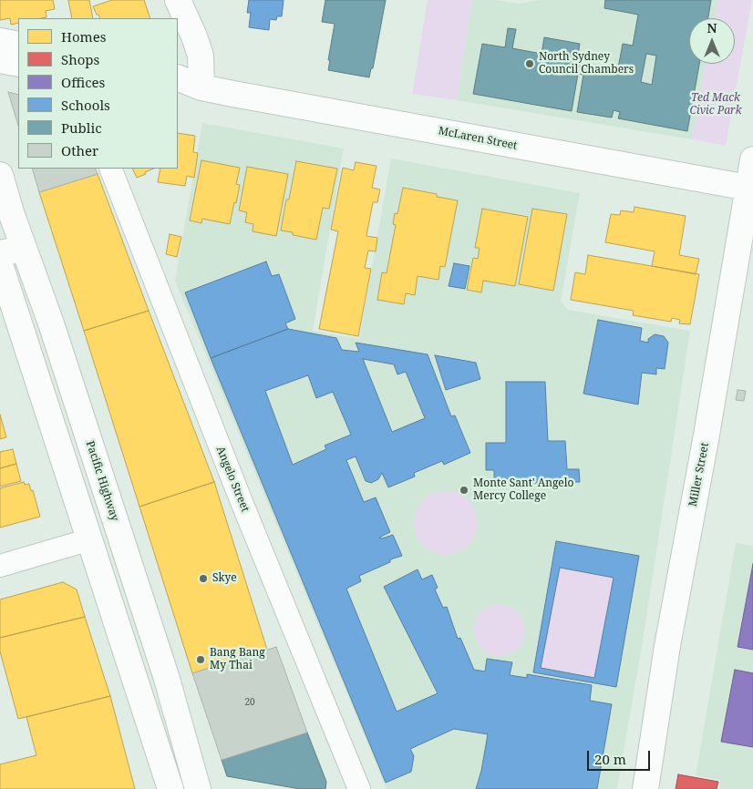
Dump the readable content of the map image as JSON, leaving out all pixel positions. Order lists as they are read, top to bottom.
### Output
{
  "streets": {
    "main road": ["McLaren Street", "Miller Street", "Pacific Highway"],
    "street": ["Angelo Street"]
  },
  "crossings": [
    ["McLaren Street", "Miller Street"]
  ],
  "parks": ["Ted Mack Civic Park"],
  "places": [
    "North Sydney Council Chambers",
    "Monte Sant' Angelo Mercy College",
    "Skye",
    "Bang Bang My Thai"
  ],
  "house_numbers": ["20"],
  "legend": [
    "Homes",
    "Shops",
    "Offices",
    "Schools",
    "Public",
    "Other"
  ],
  "scale_bar": "20 m",
  "north": "top"
}
